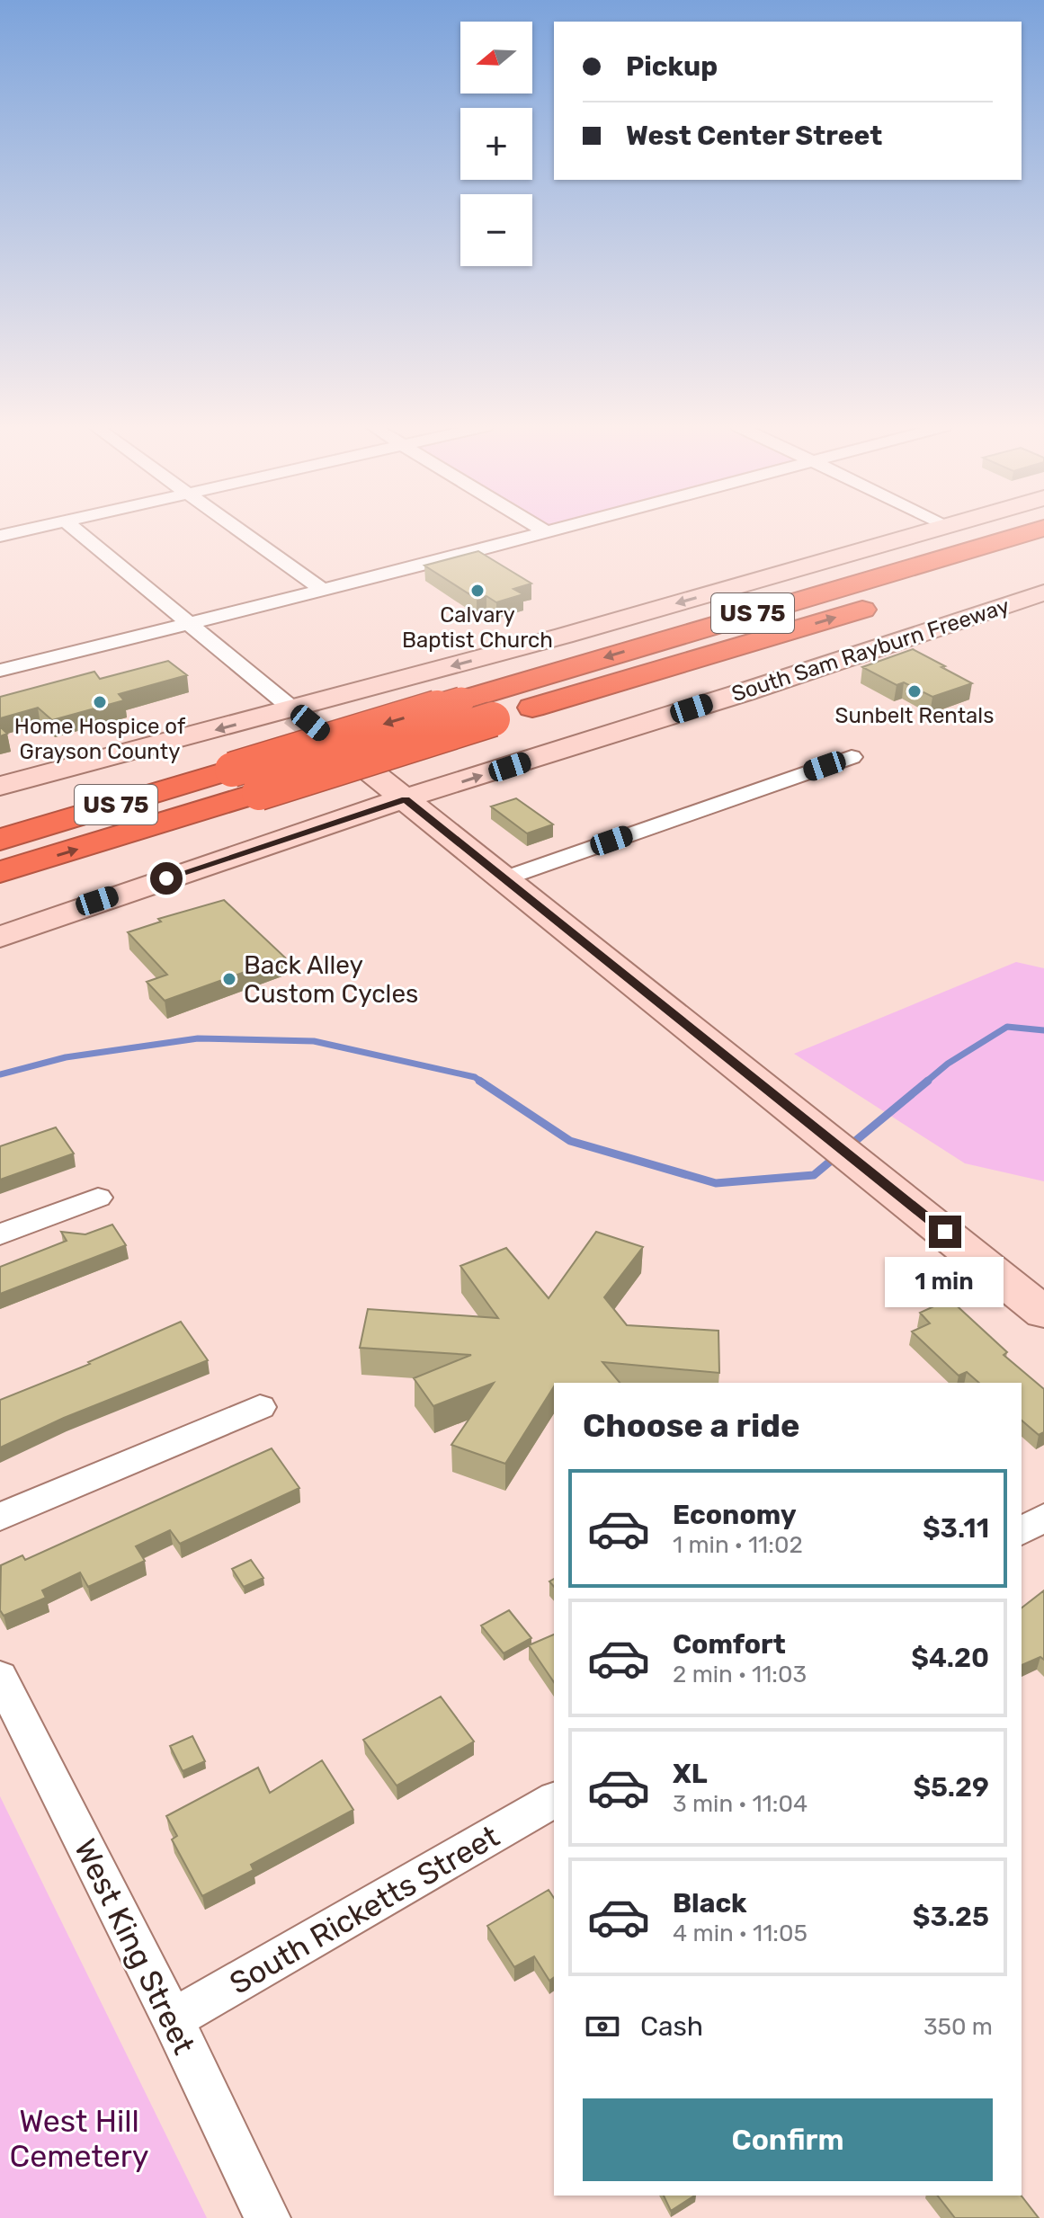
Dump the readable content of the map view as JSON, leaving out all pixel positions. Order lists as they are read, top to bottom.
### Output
{
  "streets": {
    "highway": ["US 75", "South Sam Rayburn Freeway"],
    "street": ["South Ricketts Street", "West King Street"]
  },
  "crossings": [
    ["South Ricketts Street", "West King Street"]
  ],
  "parks": ["West Hill Cemetery"],
  "places": [
    "Calvary Baptist Church",
    "Sunbelt Rentals",
    "Home Hospice of Grayson County",
    "Back Alley Custom Cycles"
  ],
  "north": "left",
  "page": {
    "map_buttons": ["+", "−"],
    "banner": ["Pickup", "West Center Street"],
    "bubble": "1 min",
    "heading": "Choose a ride",
    "list": [
      {
        "name": "Economy",
        "note": "1 min · 11:02",
        "value": "$3.11"
      },
      {
        "name": "Comfort",
        "note": "2 min · 11:03",
        "value": "$4.20"
      },
      {
        "name": "XL",
        "note": "3 min · 11:04",
        "value": "$5.29"
      },
      {
        "name": "Black",
        "note": "4 min · 11:05",
        "value": "$3.25"
      }
    ],
    "pay": ["Cash", "350 m"],
    "buttons": "Confirm"
  }
}
